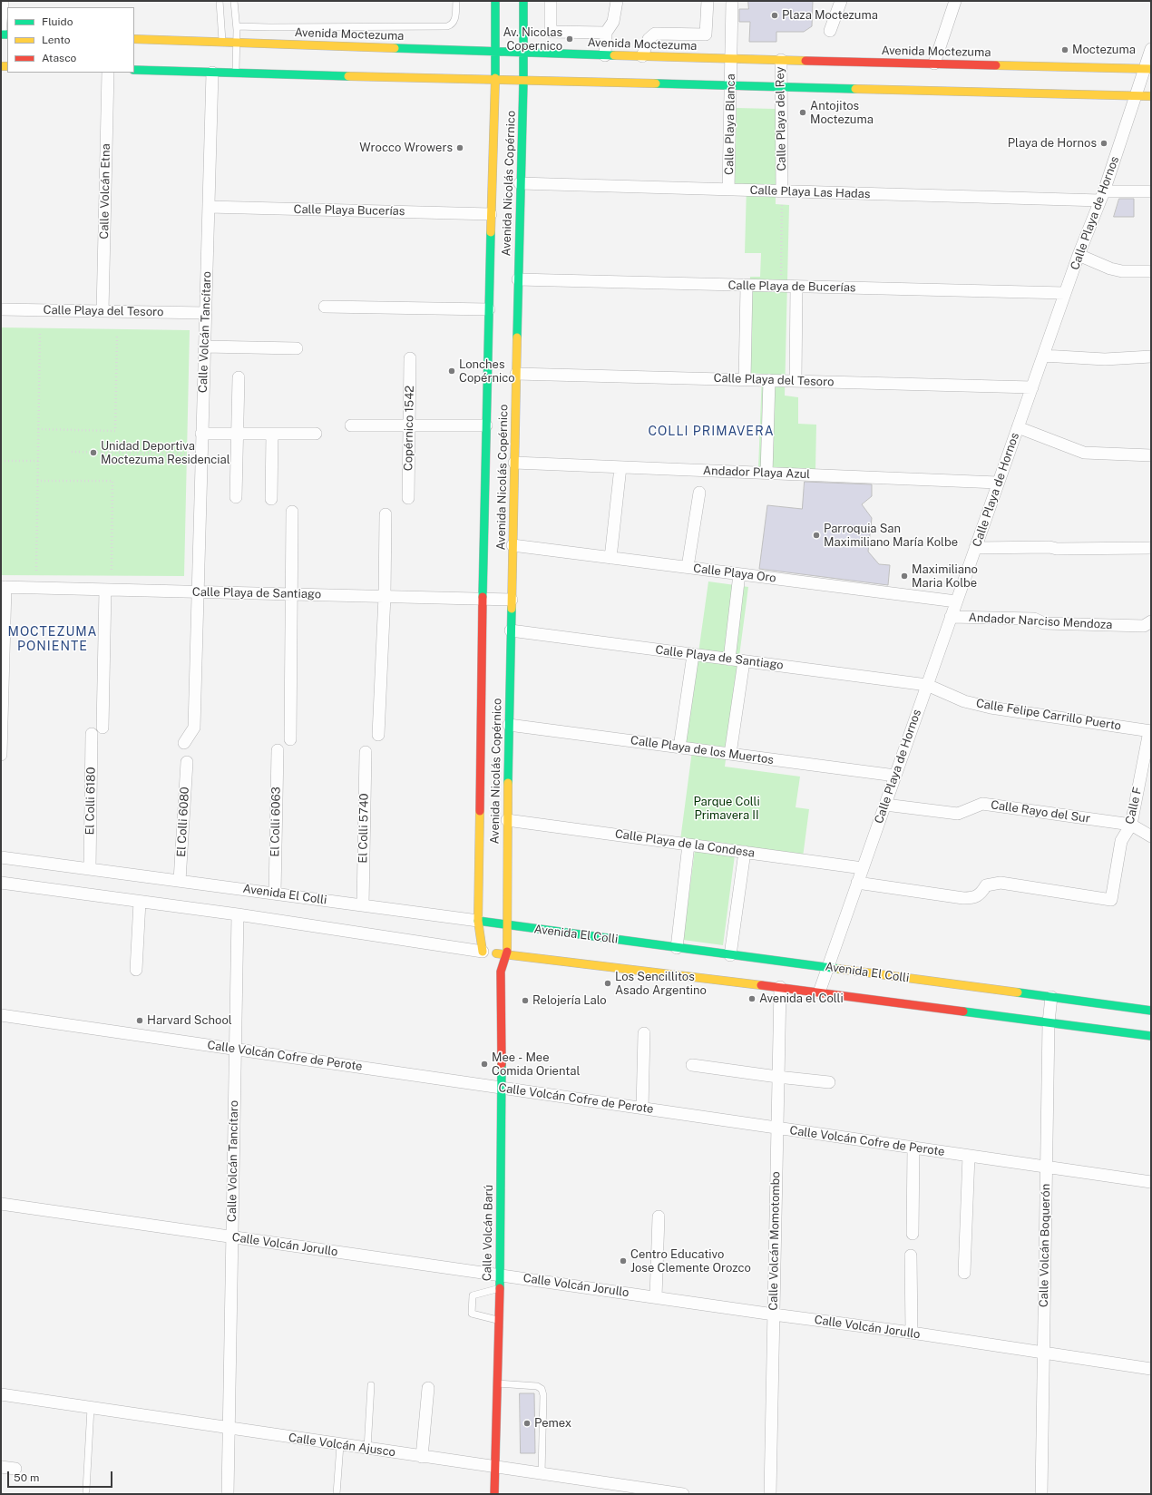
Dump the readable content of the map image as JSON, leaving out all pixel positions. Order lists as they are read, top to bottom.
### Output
{
  "streets": {
    "street": [
      "Avenida Moctezuma",
      "Calle Playa del Rey",
      "Calle Playa Blanca",
      "Avenida Nicolás Copérnico",
      "Calle Volcán Etna",
      "Calle Playa Las Hadas",
      "Calle Playa Bucerías",
      "Calle Playa de Hornos",
      "Calle Playa de Bucerías",
      "Calle Playa del Tesoro",
      "Calle Volcán Tancítaro",
      "Copérnico 1542",
      "Andador Playa Azul",
      "Calle Playa Oro",
      "Calle Playa de Santiago",
      "Andador Narciso Mendoza",
      "Calle Felipe Carrillo Puerto",
      "Calle Playa de los Muertos",
      "El Colli 6180",
      "Calle F",
      "Calle Rayo del Sur",
      "El Colli 6080",
      "El Colli 6063",
      "El Colli 5740",
      "Calle Playa de la Condesa",
      "Avenida El Colli",
      "Calle Volcán Cofre de Perote",
      "Calle Volcán Barú",
      "Calle Volcán Momotombo",
      "Calle Volcán Jorullo",
      "Calle Volcán Boquerón",
      "Calle Volcán Ajusco"
    ]
  },
  "crossings": [
    ["Avenida Moctezuma", "Calle Playa del Rey"],
    ["Avenida Moctezuma", "Calle Playa Blanca"],
    ["Avenida Moctezuma", "Avenida Nicolás Copérnico"],
    ["Avenida Moctezuma", "Calle Playa de Hornos"],
    ["Calle Playa del Rey", "Calle Playa Las Hadas"],
    ["Calle Playa Blanca", "Calle Playa Las Hadas"],
    ["Avenida Nicolás Copérnico", "Calle Playa Las Hadas"],
    ["Avenida Nicolás Copérnico", "Calle Playa Bucerías"],
    ["Avenida Nicolás Copérnico", "Calle Playa de Bucerías"],
    ["Avenida Nicolás Copérnico", "Calle Playa del Tesoro"],
    ["Avenida Nicolás Copérnico", "Andador Playa Azul"],
    ["Avenida Nicolás Copérnico", "Calle Playa Oro"],
    ["Avenida Nicolás Copérnico", "Calle Playa de Santiago"],
    ["Avenida Nicolás Copérnico", "Calle Playa de los Muertos"],
    ["Avenida Nicolás Copérnico", "Calle Playa de la Condesa"],
    ["Avenida Nicolás Copérnico", "Avenida El Colli"],
    ["Avenida Nicolás Copérnico", "Calle Volcán Barú"],
    ["Calle Volcán Etna", "Calle Playa del Tesoro"],
    ["Calle Playa Las Hadas", "Calle Playa de Hornos"],
    ["Calle Playa Bucerías", "Calle Volcán Tancítaro"],
    ["Calle Playa de Hornos", "Calle Playa de Bucerías"],
    ["Calle Playa de Hornos", "Calle Playa del Tesoro"],
    ["Calle Playa de Hornos", "Andador Playa Azul"],
    ["Calle Playa de Hornos", "Calle Playa Oro"],
    ["Calle Playa de Hornos", "Calle Playa de Santiago"],
    ["Calle Playa de Hornos", "Andador Narciso Mendoza"],
    ["Calle Playa de Hornos", "Calle Felipe Carrillo Puerto"],
    ["Calle Playa de Hornos", "Calle Playa de los Muertos"],
    ["Calle Playa de Hornos", "Calle F"],
    ["Calle Playa de Hornos", "Calle Rayo del Sur"],
    ["Calle Playa de Hornos", "Calle Playa de la Condesa"],
    ["Calle Playa de Hornos", "Avenida El Colli"],
    ["Calle Playa del Tesoro", "Calle Volcán Tancítaro"],
    ["Calle Volcán Tancítaro", "Calle Playa de Santiago"],
    ["Calle Volcán Tancítaro", "Calle Volcán Cofre de Perote"],
    ["Calle Volcán Tancítaro", "Calle Volcán Jorullo"],
    ["Calle Volcán Tancítaro", "Calle Volcán Ajusco"],
    ["Calle Playa de Santiago", "Calle Felipe Carrillo Puerto"],
    ["Calle Felipe Carrillo Puerto", "Calle F"],
    ["El Colli 6180", "Avenida El Colli"],
    ["Calle F", "Calle Rayo del Sur"],
    ["El Colli 6080", "Avenida El Colli"],
    ["El Colli 6063", "Avenida El Colli"],
    ["El Colli 5740", "Avenida El Colli"],
    ["Avenida El Colli", "Calle Volcán Boquerón"],
    ["Calle Volcán Cofre de Perote", "Calle Volcán Barú"],
    ["Calle Volcán Cofre de Perote", "Calle Volcán Momotombo"],
    ["Calle Volcán Cofre de Perote", "Calle Volcán Boquerón"],
    ["Calle Volcán Barú", "Calle Volcán Jorullo"],
    ["Calle Volcán Barú", "Calle Volcán Ajusco"],
    ["Calle Volcán Momotombo", "Calle Volcán Jorullo"],
    ["Calle Volcán Jorullo", "Calle Volcán Boquerón"]
  ],
  "districts": ["COLLI PRIMAVERA", "MOCTEZUMA PONIENTE"],
  "parks": ["Parque Colli Primavera II"],
  "places": [
    "Plaza Moctezuma",
    "Av. Nicolas Copernico",
    "Moctezuma",
    "Antojitos Moctezuma",
    "Playa de Hornos",
    "Wrocco Wrowers",
    "Lonches Copérnico",
    "Unidad Deportiva Moctezuma Residencial",
    "Parroquia San Maximiliano María Kolbe",
    "Maximiliano Maria Kolbe",
    "Los Sencillitos Asado Argentino",
    "Avenida el Colli",
    "Relojería Lalo",
    "Harvard School",
    "Mee - Mee Comida Oriental",
    "Centro Educativo Jose Clemente Orozco",
    "Pemex"
  ],
  "legend": ["Fluido", "Lento", "Atasco"],
  "scale_bar": "50 m"
}
